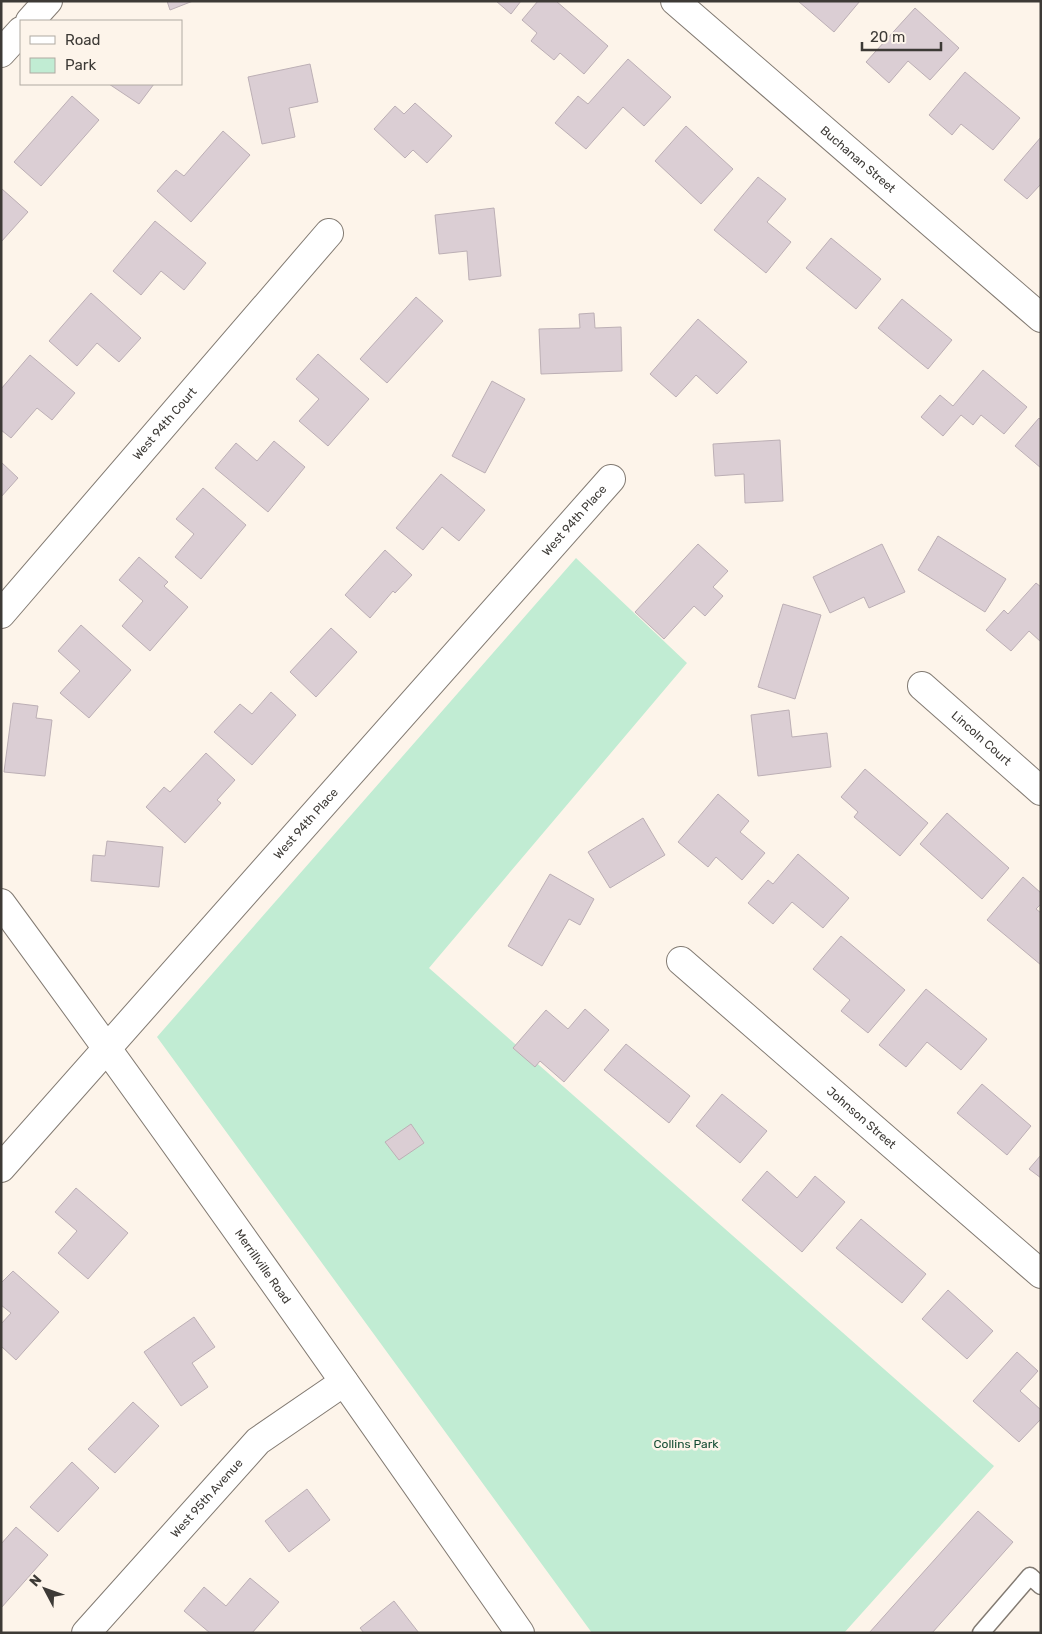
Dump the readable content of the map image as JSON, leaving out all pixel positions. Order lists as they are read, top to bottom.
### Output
{
  "streets": {
    "street": [
      "Buchanan Street",
      "West 94th Court",
      "West 94th Place",
      "Lincoln Court",
      "Johnson Street",
      "Merrillville Road",
      "West 95th Avenue"
    ]
  },
  "crossings": [
    ["West 94th Place", "Merrillville Road"],
    ["Merrillville Road", "West 95th Avenue"]
  ],
  "parks": ["Collins Park"],
  "legend": ["Road", "Park"],
  "scale_bar": "20 m",
  "north": "top left"
}
